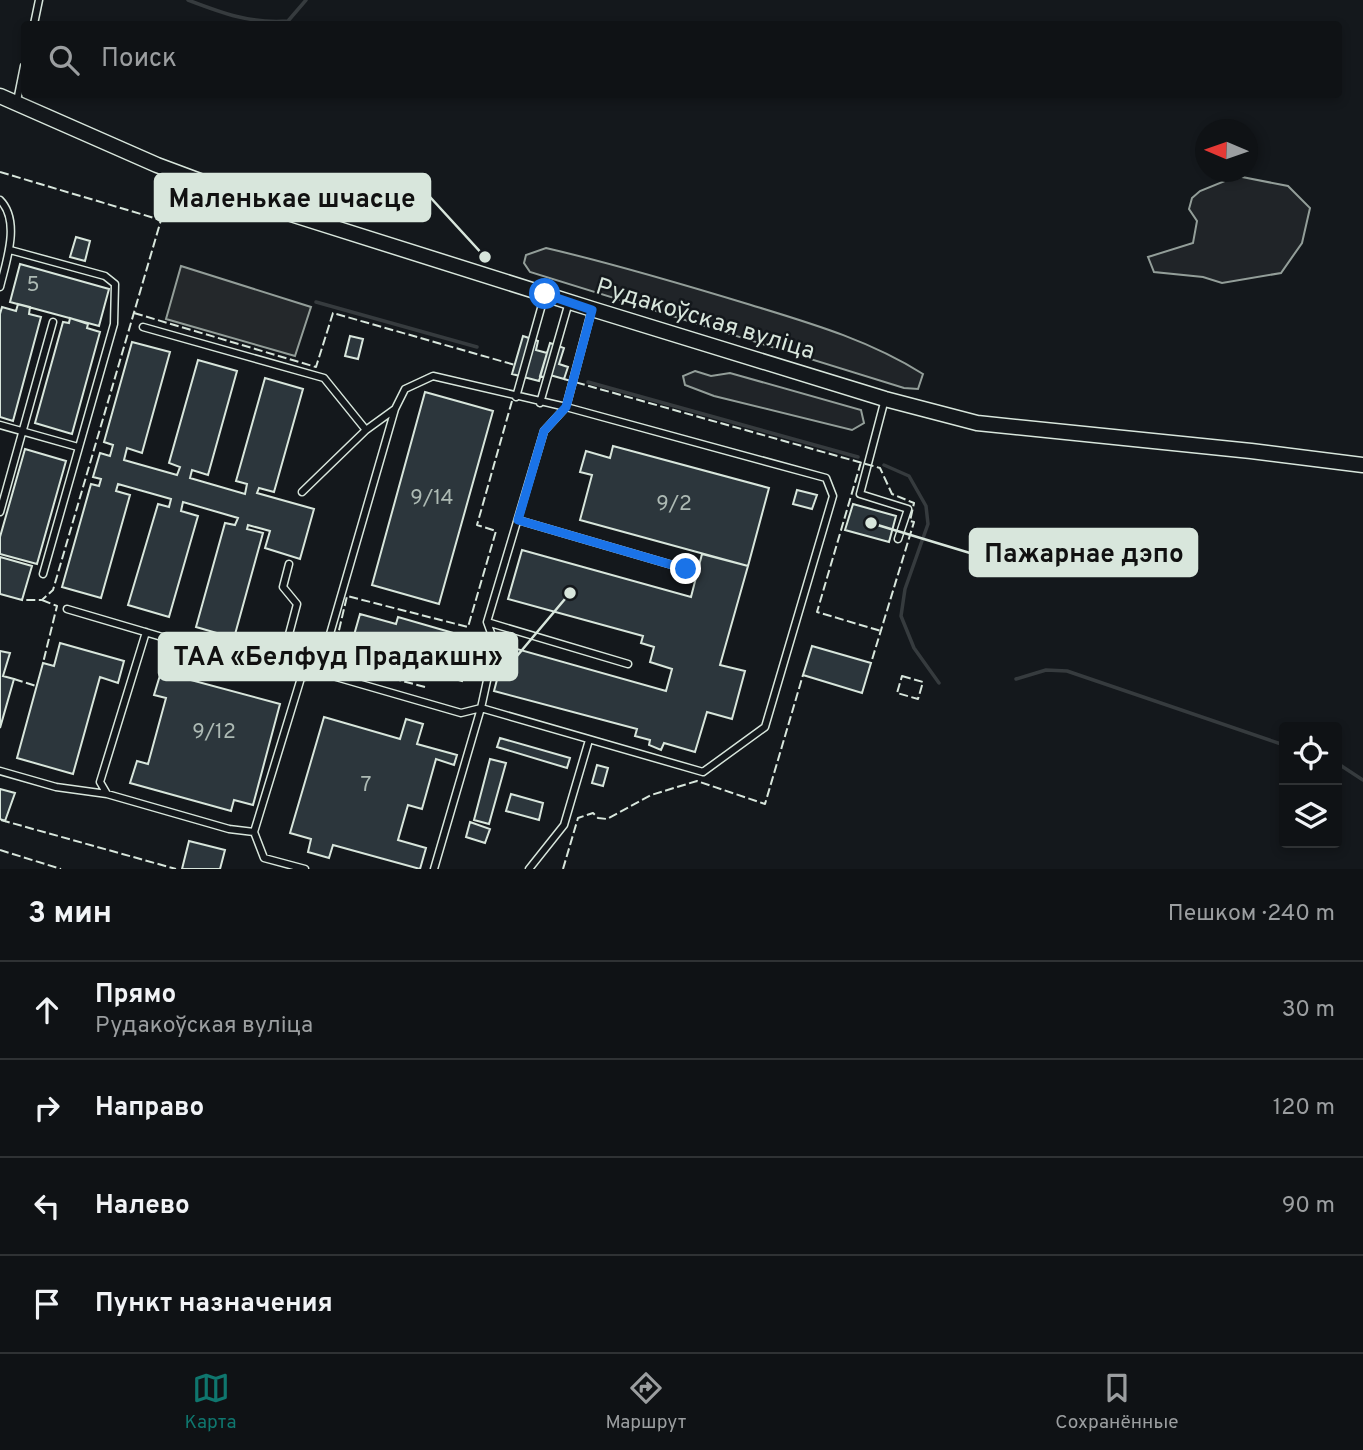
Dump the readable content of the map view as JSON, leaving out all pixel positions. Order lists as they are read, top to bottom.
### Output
{
  "streets": {
    "street": ["Рудакоўская вуліца"]
  },
  "places": ["Маленькае шчасце", "Пажарнае дэпо", "ТАА «Белфуд Прадакшн»"],
  "house_numbers": [
    "5",
    "9/14",
    "9/2",
    "9/12",
    "7"
  ],
  "north": "left",
  "page": {
    "search": "Поиск",
    "heading": ["3 мин", "Пешком · 240 m"],
    "list": [
      ["Прямо", "Рудакоўская вуліца", "30 m"],
      ["Направо", "120 m"],
      ["Налево", "90 m"],
      "Пункт назначения"
    ],
    "nav": ["Карта", "Маршрут", "Сохранённые"]
  }
}
